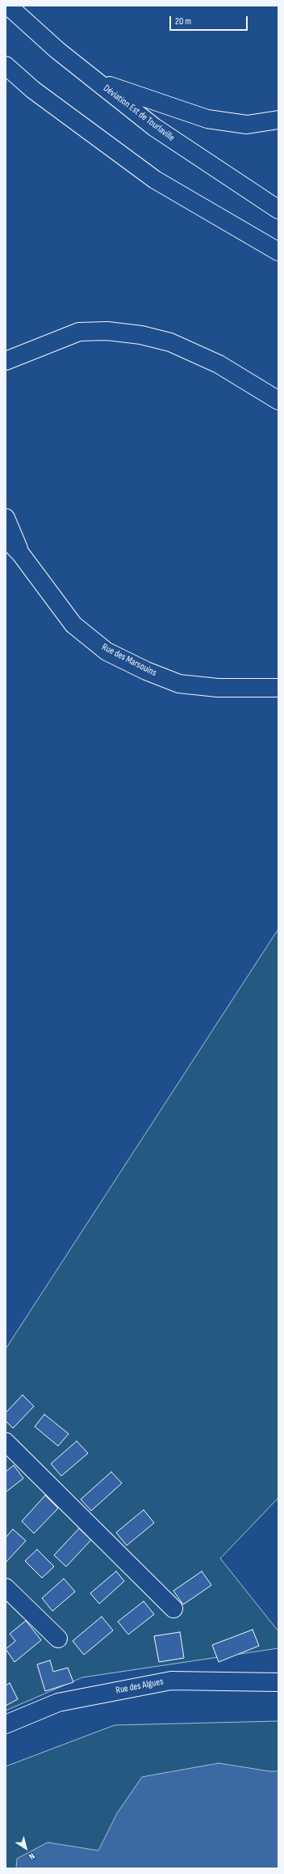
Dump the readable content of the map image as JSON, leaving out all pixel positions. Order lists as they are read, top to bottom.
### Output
{
  "streets": {
    "main road": ["Déviation Est de Tourlaville", "Rue des Marsouins", "Rue des Algues"]
  },
  "scale_bar": "20 m",
  "north": "bottom right"
}
